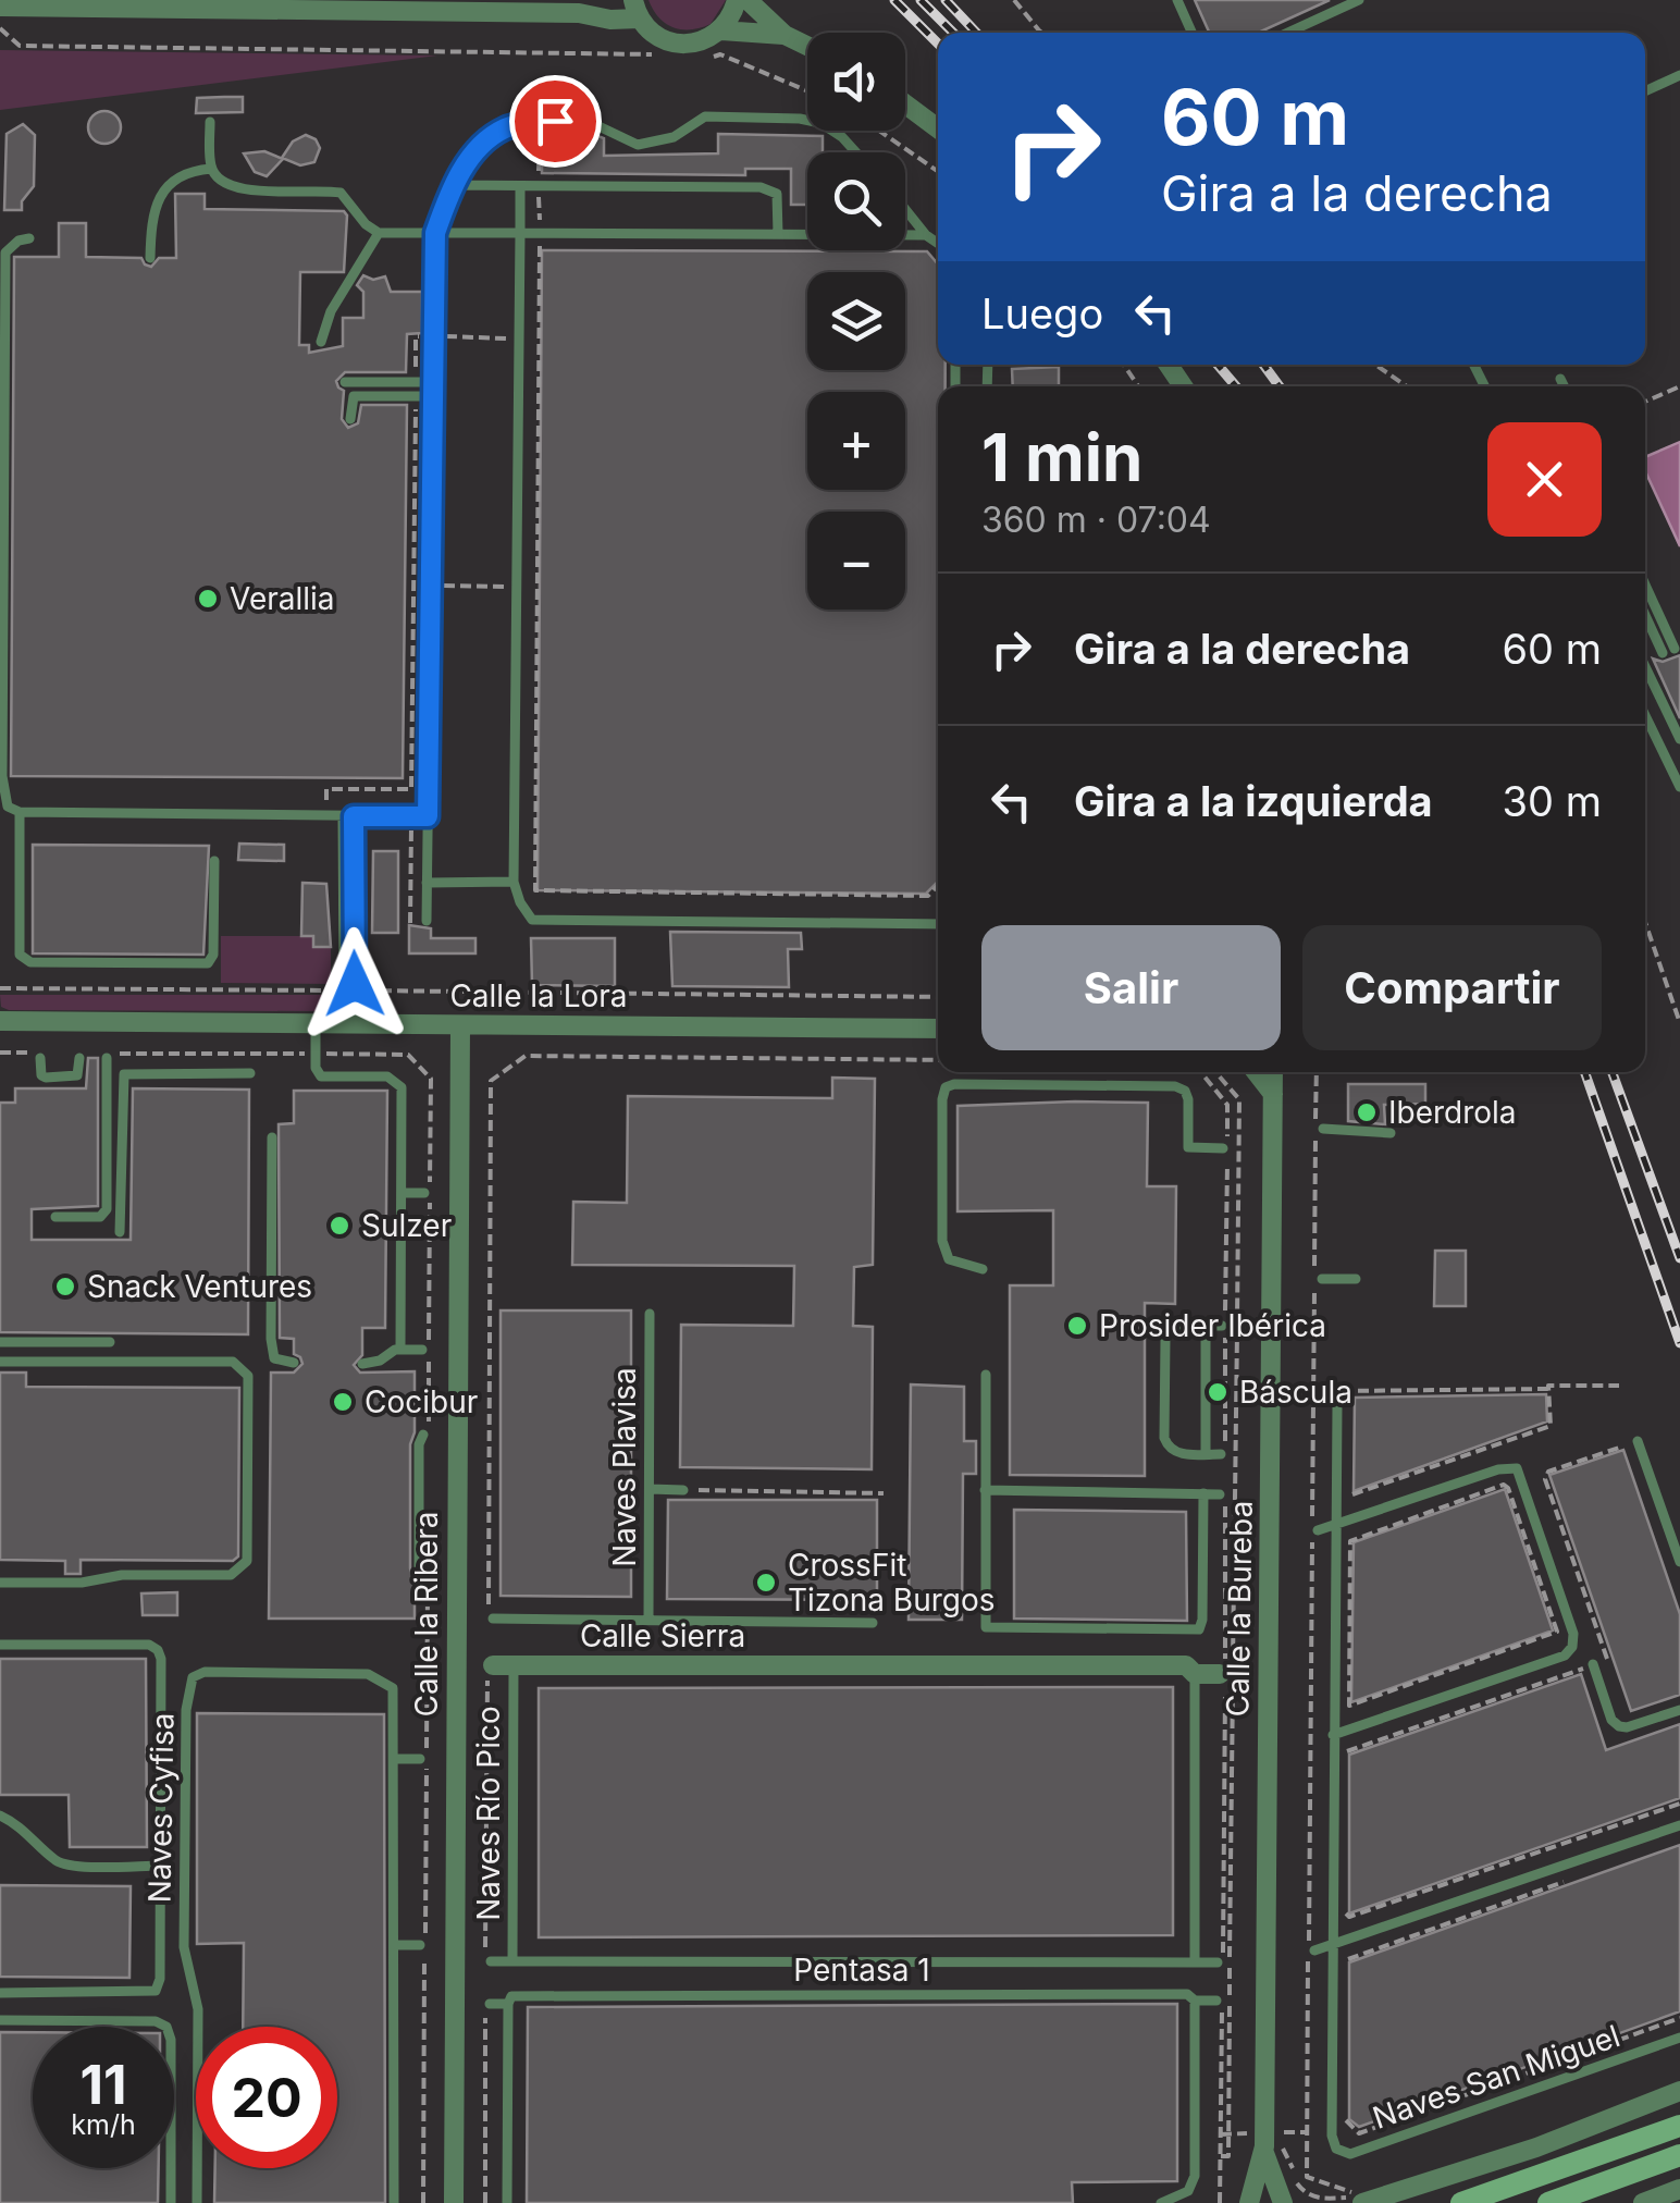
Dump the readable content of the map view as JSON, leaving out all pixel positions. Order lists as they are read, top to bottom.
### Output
{
  "streets": {
    "street": [
      "Calle la Lora",
      "Calle la Bureba",
      "Calle la Ribera",
      "Calle Sierra"
    ],
    "lane": [
      "Naves Plavisa",
      "Naves Cyfisa",
      "Naves Río Pico",
      "Pentasa 1",
      "Naves San Miguel"
    ]
  },
  "crossings": [
    ["Calle la Lora", "Calle la Ribera"],
    ["Calle Sierra", "Naves Río Pico"]
  ],
  "places": [
    "Verallia",
    "Iberdrola",
    "Sulzer",
    "Snack Ventures",
    "Prosider Ibérica",
    "Báscula",
    "Cocibur",
    "CrossFit Tizona Burgos"
  ],
  "page": {
    "map_buttons": ["+", "−"],
    "turn": ["60 m", "Gira a la derecha"],
    "then": "Luego",
    "heading": ["1 min", "360 m · 07:04"],
    "list": [
      {
        "name": "Gira a la derecha",
        "value": "60 m"
      },
      {
        "name": "Gira a la izquierda",
        "value": "30 m"
      }
    ],
    "buttons": ["Salir", "Compartir"],
    "speed": "11 km/h",
    "limit": "20"
  }
}
